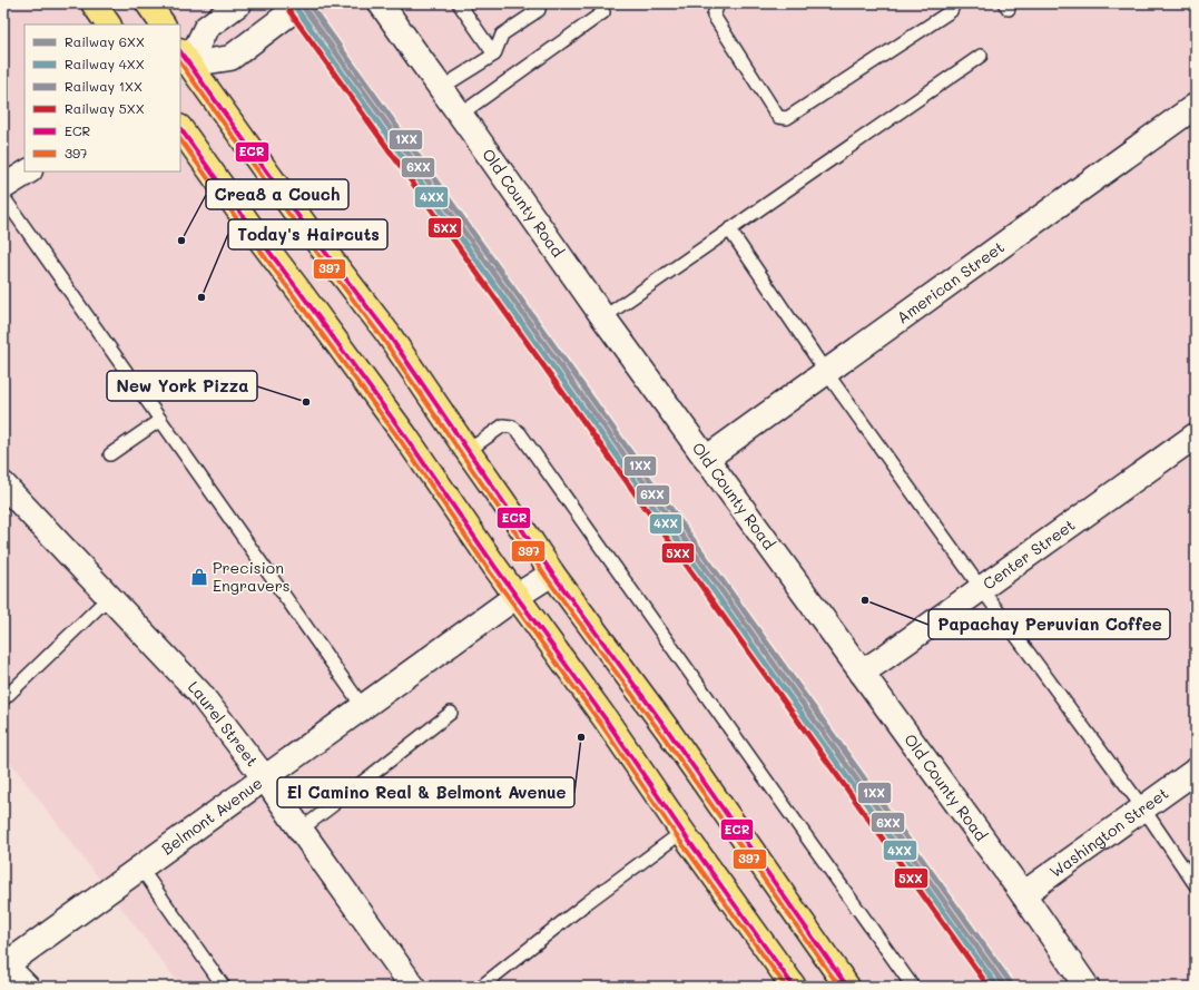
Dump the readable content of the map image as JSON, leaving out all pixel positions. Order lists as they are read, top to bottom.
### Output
{
  "streets": {
    "street": [
      "Old County Road",
      "American Street",
      "Center Street",
      "Laurel Street",
      "Belmont Avenue",
      "Washington Street"
    ]
  },
  "crossings": [
    ["Old County Road", "American Street"],
    ["Old County Road", "Center Street"],
    ["Old County Road", "Washington Street"],
    ["Laurel Street", "Belmont Avenue"]
  ],
  "places": {
    "other": [
      "Crea8 a Couch",
      "Today's Haircuts",
      "New York Pizza",
      "Papachay Peruvian Coffee",
      "El Camino Real & Belmont Avenue"
    ],
    "shop": ["Precision Engravers"]
  },
  "lines": [
    "rail line 6XX",
    "rail line 1XX",
    "rail line 4XX",
    "rail line 5XX",
    "transit line ECR",
    "transit line 397"
  ],
  "legend": [
    "Railway 6XX",
    "Railway 4XX",
    "Railway 1XX",
    "Railway 5XX",
    "ECR",
    "397"
  ]
}
